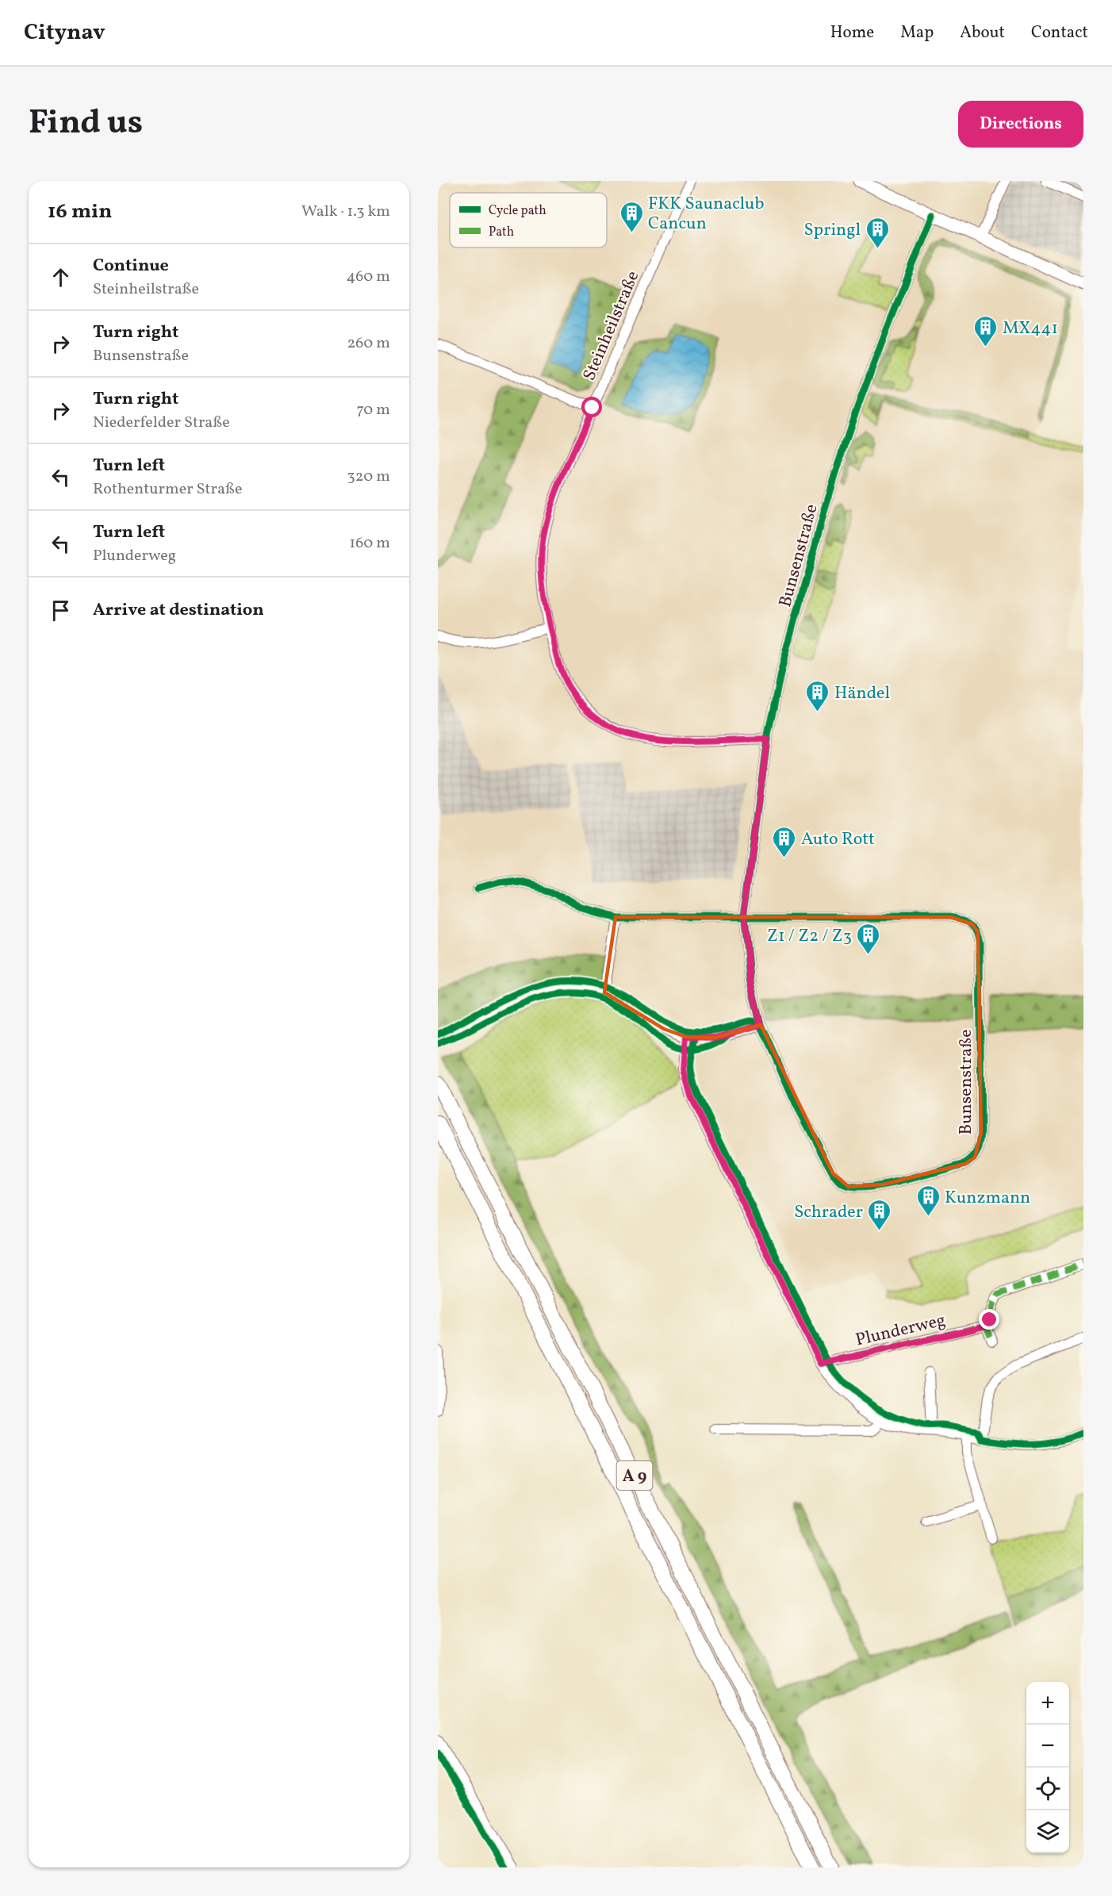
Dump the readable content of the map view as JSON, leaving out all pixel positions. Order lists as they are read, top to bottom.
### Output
{
  "streets": {
    "highway": ["A 9"],
    "street": ["Steinheilstraße", "Bunsenstraße", "Plunderweg"]
  },
  "crossings": [
    ["Steinheilstraße", "Bunsenstraße"]
  ],
  "places": {
    "building": [
      "FKK Saunaclub Cancun",
      "Springl",
      "MX441",
      "Händel",
      "Auto Rott",
      "Z1 / Z2 / Z3",
      "Kunzmann",
      "Schrader"
    ]
  },
  "legend": ["Cycle path", "Path"],
  "page": {
    "header": "Citynav",
    "nav": [
      "Home",
      "Map",
      "About",
      "Contact"
    ],
    "title": "Find us",
    "buttons": "Directions",
    "heading": ["16 min", "Walk · 1.3 km"],
    "list": [
      ["Continue", "Steinheilstraße", "460 m"],
      ["Turn right", "Bunsenstraße", "260 m"],
      ["Turn right", "Niederfelder Straße", "70 m"],
      ["Turn left", "Rothenturmer Straße", "320 m"],
      ["Turn left", "Plunderweg", "160 m"],
      "Arrive at destination"
    ],
    "map_buttons": ["+", "−"]
  }
}
